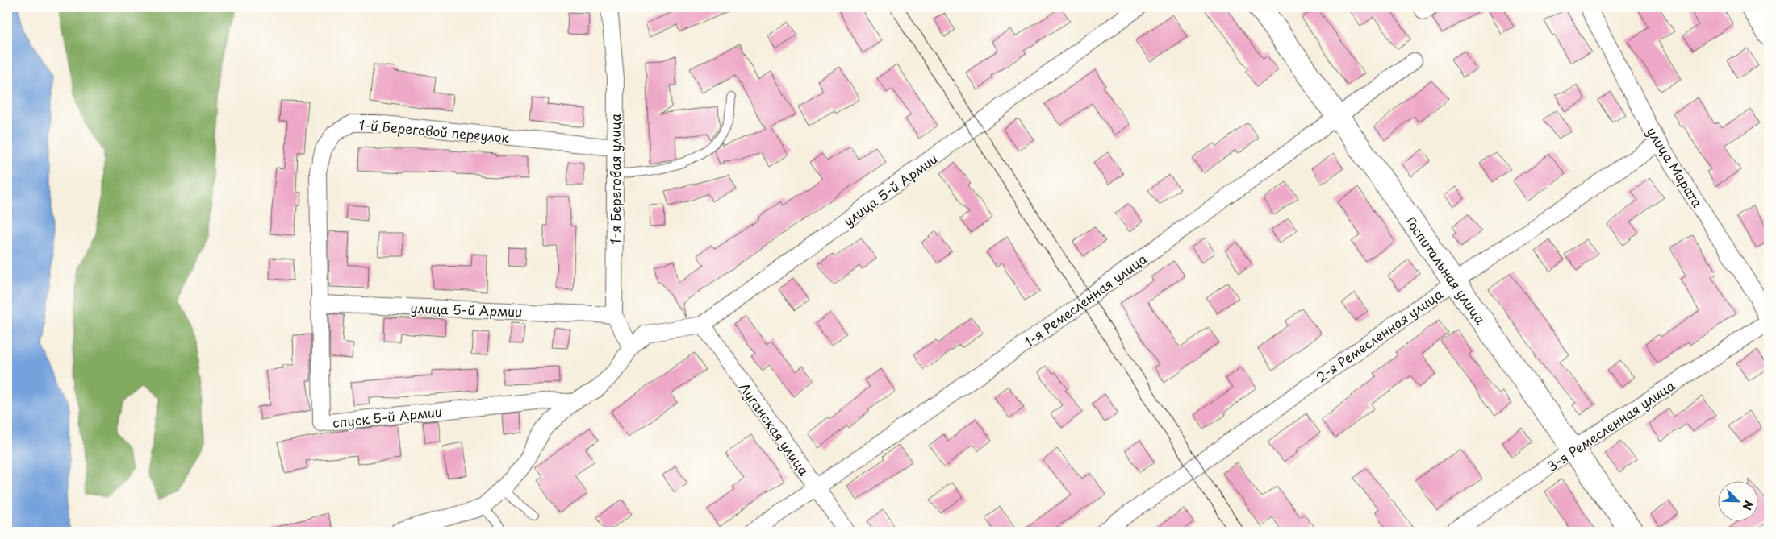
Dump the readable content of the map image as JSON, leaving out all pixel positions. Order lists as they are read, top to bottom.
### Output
{
  "streets": {
    "main road": ["Госпитальная улица"],
    "street": [
      "1-й Береговой переулок",
      "улица Марата",
      "1-я Береговая улица",
      "улица 5-й Армии",
      "1-я Ремесленная улица",
      "2-я Ремесленная улица",
      "спуск 5-й Армии",
      "3-я Ремесленная улица",
      "Луганская улица"
    ]
  },
  "crossings": [
    ["1-й Береговой переулок", "1-я Береговая улица"],
    ["1-й Береговой переулок", "улица 5-й Армии"],
    ["1-й Береговой переулок", "спуск 5-й Армии"],
    ["улица Марата", "2-я Ремесленная улица"],
    ["улица Марата", "3-я Ремесленная улица"],
    ["1-я Береговая улица", "улица 5-й Армии"],
    ["улица 5-й Армии", "спуск 5-й Армии"],
    ["улица 5-й Армии", "Луганская улица"],
    ["Госпитальная улица", "1-я Ремесленная улица"],
    ["Госпитальная улица", "2-я Ремесленная улица"],
    ["Госпитальная улица", "3-я Ремесленная улица"],
    ["1-я Ремесленная улица", "Луганская улица"]
  ],
  "north": "bottom right"
}
